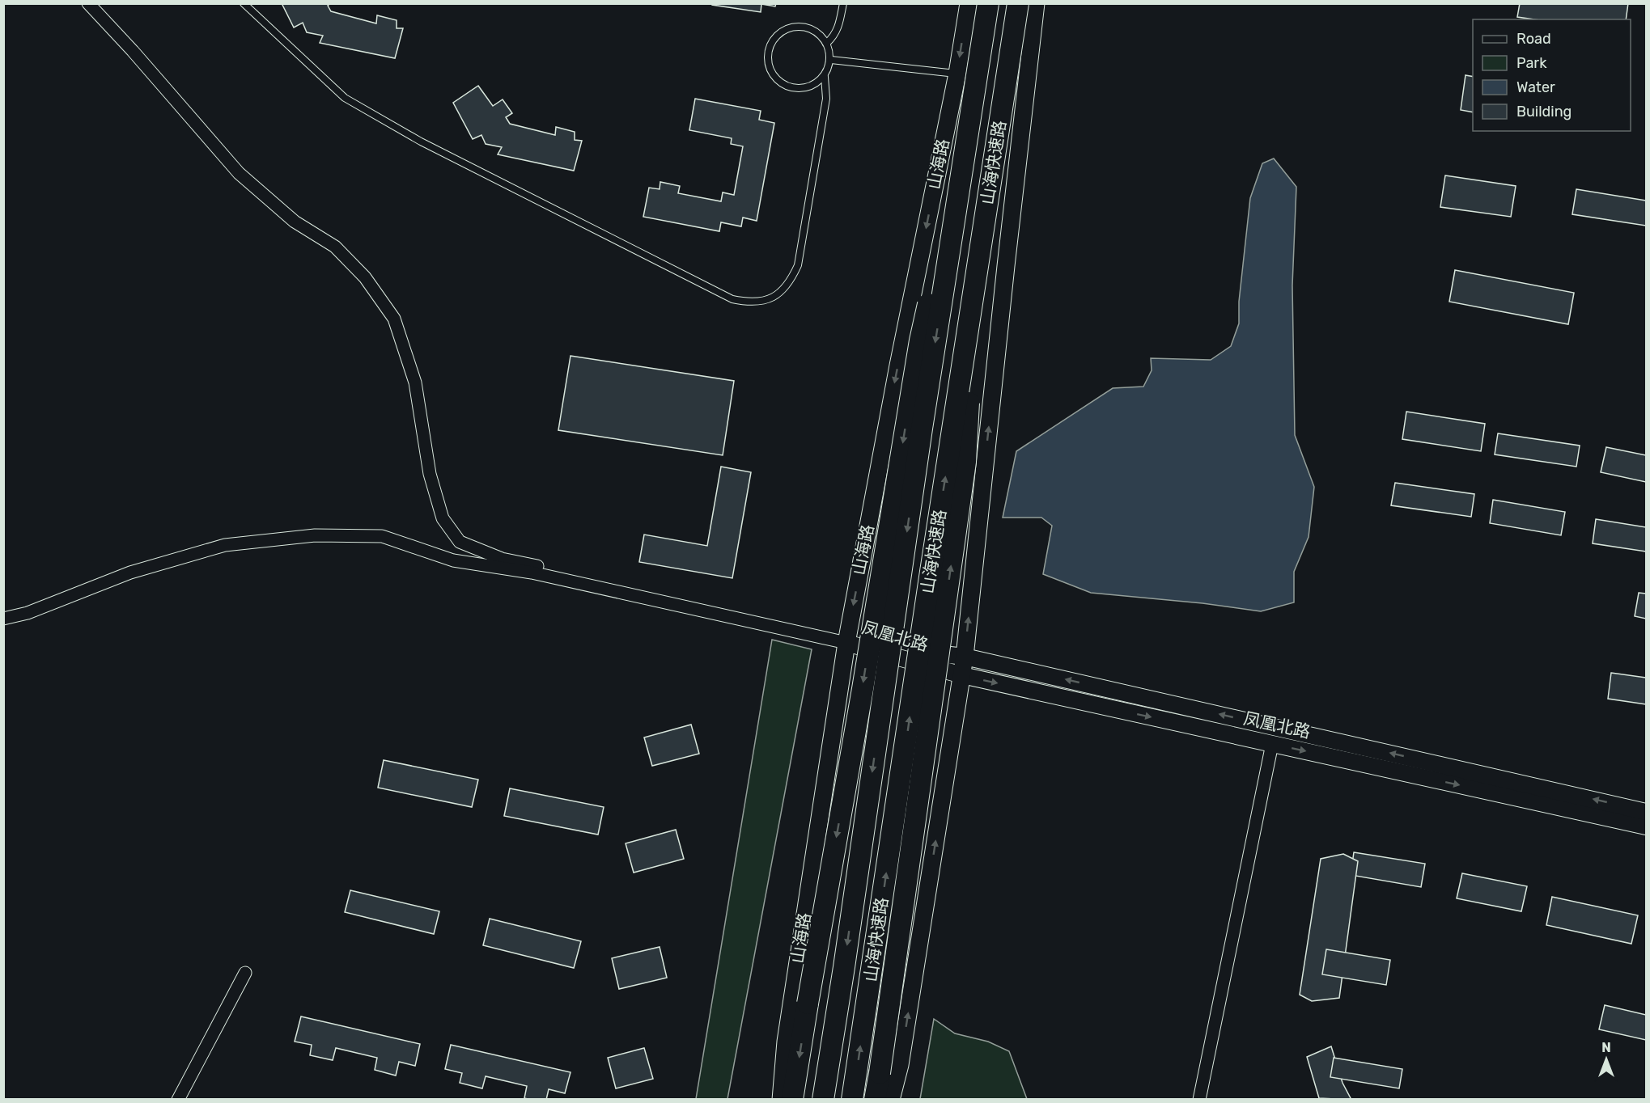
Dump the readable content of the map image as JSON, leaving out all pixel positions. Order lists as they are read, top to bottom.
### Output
{
  "streets": {
    "highway": ["山海快速路"],
    "main road": ["山海路"],
    "street": ["凤凰北路"]
  },
  "crossings": [
    ["山海路", "凤凰北路"]
  ],
  "legend": [
    "Road",
    "Park",
    "Water",
    "Building"
  ],
  "north": "top"
}
